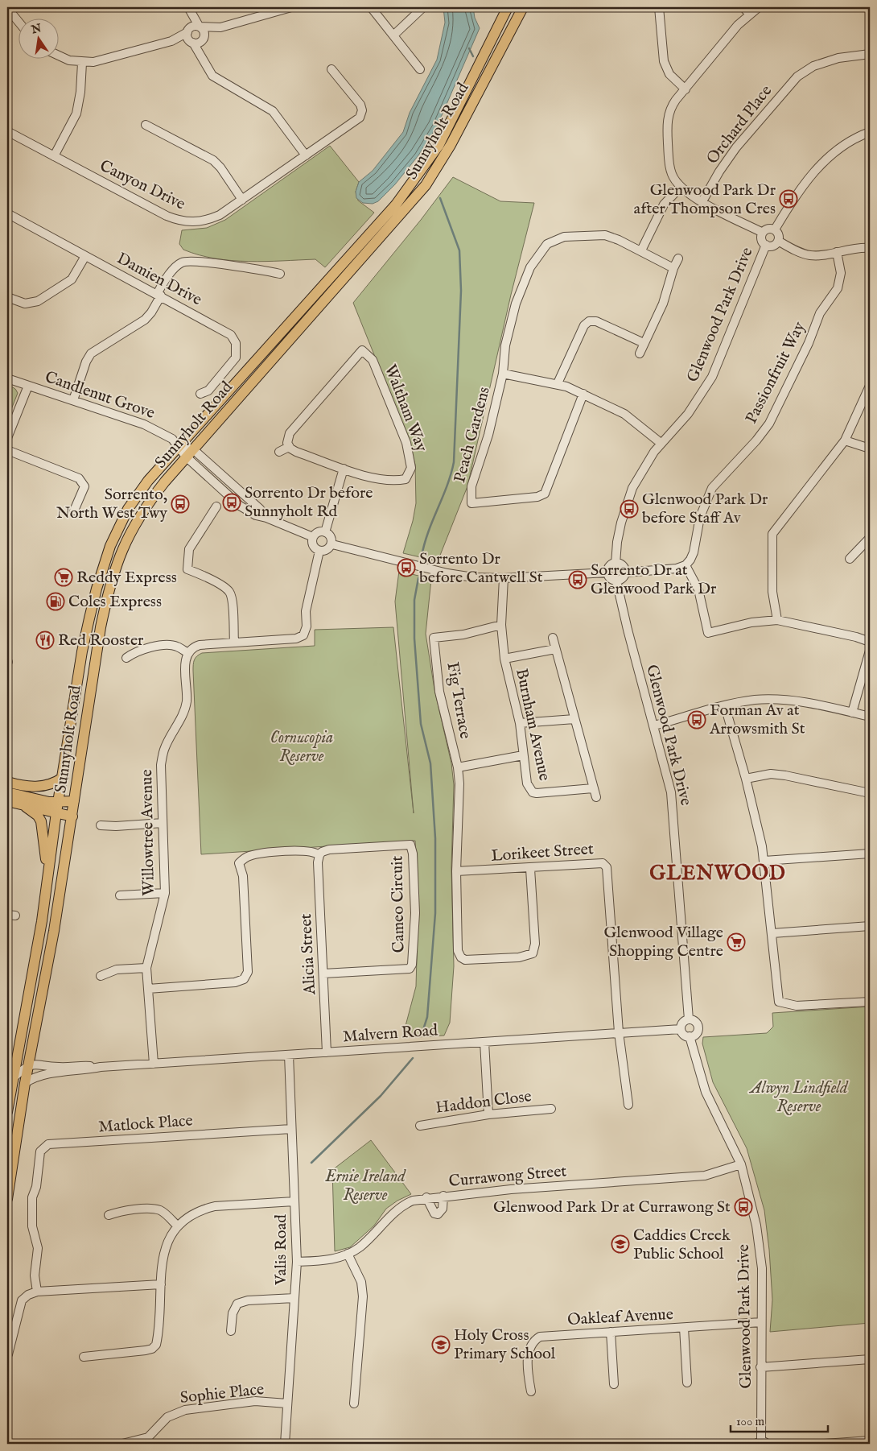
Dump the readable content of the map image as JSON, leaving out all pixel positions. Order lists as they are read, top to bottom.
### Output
{
  "streets": {
    "main road": ["Sunnyholt Road"],
    "street": [
      "Orchard Place",
      "Canyon Drive",
      "Damien Drive",
      "Glenwood Park Drive",
      "Passionfruit Way",
      "Candlenut Grove",
      "Waltham Way",
      "Peach Gardens",
      "Fig Terrace",
      "Burnham Avenue",
      "Willowtree Avenue",
      "Lorikeet Street",
      "Cameo Circuit",
      "Alicia Street",
      "Malvern Road",
      "Haddon Close",
      "Matlock Place",
      "Currawong Street",
      "Valis Road",
      "Oakleaf Avenue",
      "Sophie Place"
    ]
  },
  "crossings": [
    ["Sunnyholt Road", "Candlenut Grove"],
    ["Sunnyholt Road", "Malvern Road"],
    ["Glenwood Park Drive", "Malvern Road"],
    ["Glenwood Park Drive", "Currawong Street"],
    ["Glenwood Park Drive", "Oakleaf Avenue"],
    ["Fig Terrace", "Burnham Avenue"],
    ["Fig Terrace", "Lorikeet Street"],
    ["Willowtree Avenue", "Malvern Road"],
    ["Lorikeet Street", "Malvern Road"],
    ["Cameo Circuit", "Alicia Street"],
    ["Alicia Street", "Malvern Road"],
    ["Malvern Road", "Valis Road"],
    ["Matlock Place", "Valis Road"],
    ["Currawong Street", "Valis Road"],
    ["Valis Road", "Sophie Place"]
  ],
  "districts": ["GLENWOOD"],
  "parks": ["Cornucopia Reserve", "Alwyn Lindfield Reserve", "Ernie Ireland Reserve"],
  "places": {
    "bus stop": [
      "Glenwood Park Dr after Thompson Cres",
      "Sorrento Dr before Sunnyholt Rd",
      "Sorrento, North West Twy",
      "Glenwood Park Dr before Staff Av",
      "Sorrento Dr before Cantwell St",
      "Sorrento Dr at Glenwood Park Dr",
      "Forman Av at Arrowsmith St",
      "Glenwood Park Dr at Currawong St"
    ],
    "supermarket": ["Reddy Express", "Glenwood Village Shopping Centre"],
    "fuel station": ["Coles Express"],
    "restaurant": ["Red Rooster"],
    "school or university": ["Caddies Creek Public School", "Holy Cross Primary School"]
  },
  "scale_bar": "100 m",
  "north": "top"
}
